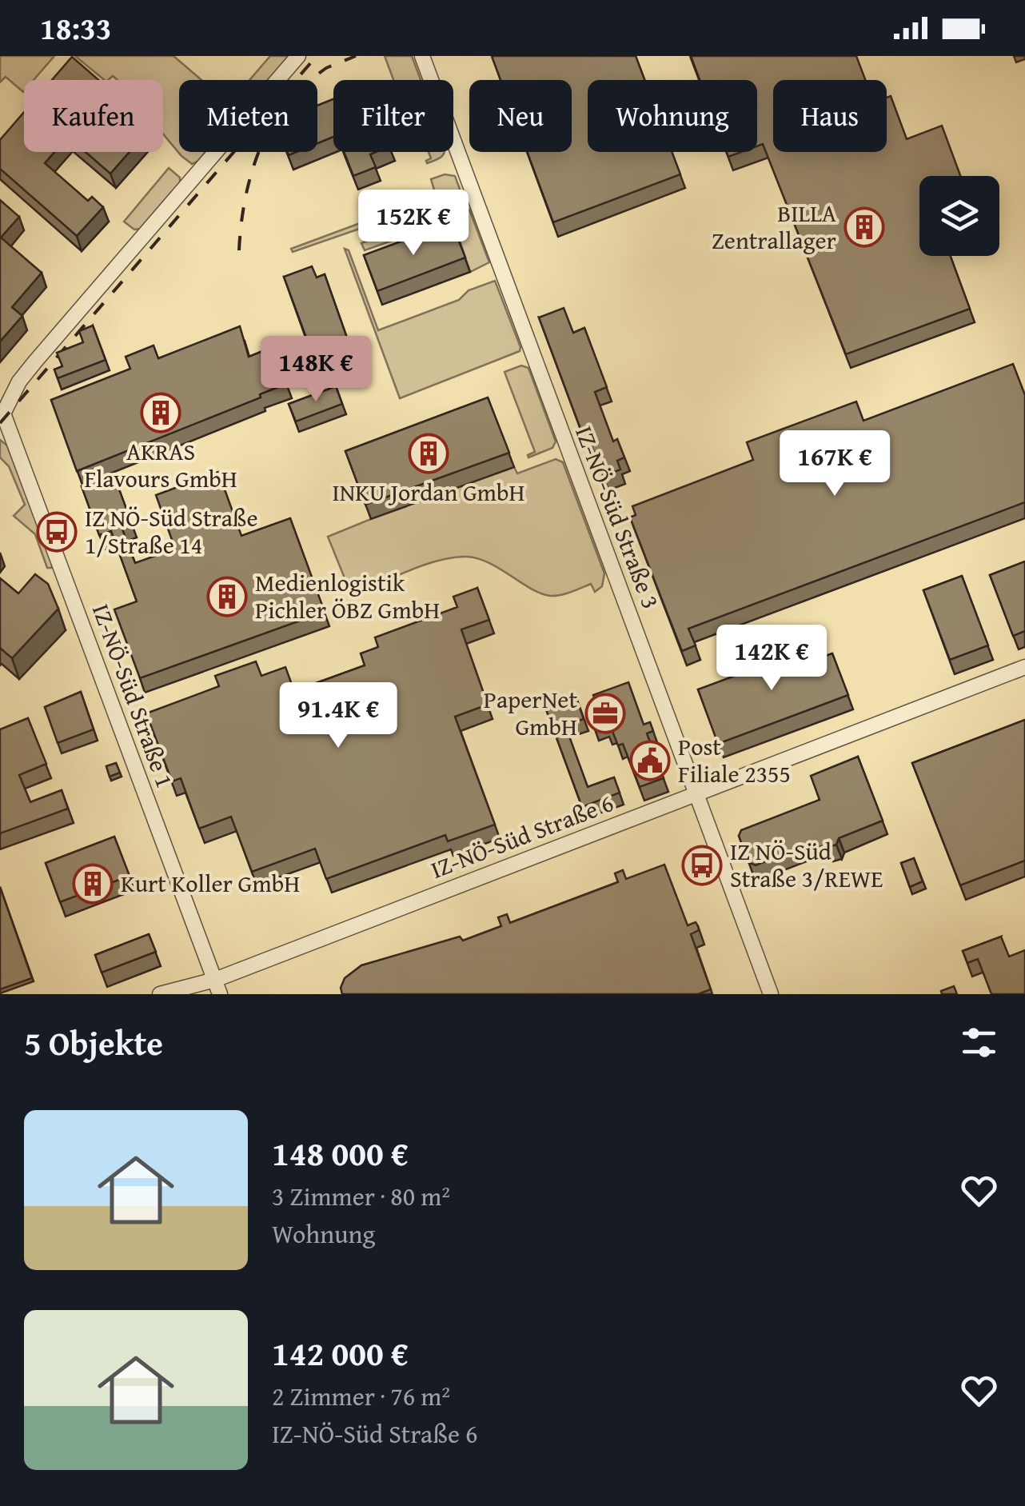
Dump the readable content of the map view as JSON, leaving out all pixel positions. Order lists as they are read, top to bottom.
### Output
{
  "streets": {
    "street": ["IZ-NÖ-Süd Straße 3", "IZ-NÖ-Süd Straße 1", "IZ-NÖ-Süd Straße 6"]
  },
  "crossings": [
    ["IZ-NÖ-Süd Straße 3", "IZ-NÖ-Süd Straße 6"],
    ["IZ-NÖ-Süd Straße 1", "IZ-NÖ-Süd Straße 6"]
  ],
  "places": {
    "building": [
      "BILLA Zentrallager",
      "AKRAS Flavours GmbH",
      "INKU Jordan GmbH",
      "Medienlogistik Pichler ÖBZ GmbH",
      "Kurt Koller GmbH"
    ],
    "bus stop": ["IZ NÖ-Süd Straße 1/Straße 14", "IZ NÖ-Süd Straße 3/REWE"],
    "office": ["PaperNet GmbH"],
    "public building": ["Post Filiale 2355"]
  },
  "page": {
    "status": "18:33",
    "chip": [
      "Kaufen",
      "Mieten",
      "Filter",
      "Neu",
      "Wohnung",
      "Haus"
    ],
    "price": [
      "152K €",
      "148K €",
      "167K €",
      "142K €",
      "91.4K €"
    ],
    "heading": "5 Objekte",
    "list": [
      {
        "name": "148 000 €",
        "note": "3 Zimmer · 80 m² · Wohnung"
      },
      {
        "name": "142 000 €",
        "note": "2 Zimmer · 76 m² · IZ-NÖ-Süd Straße 6"
      }
    ]
  }
}
